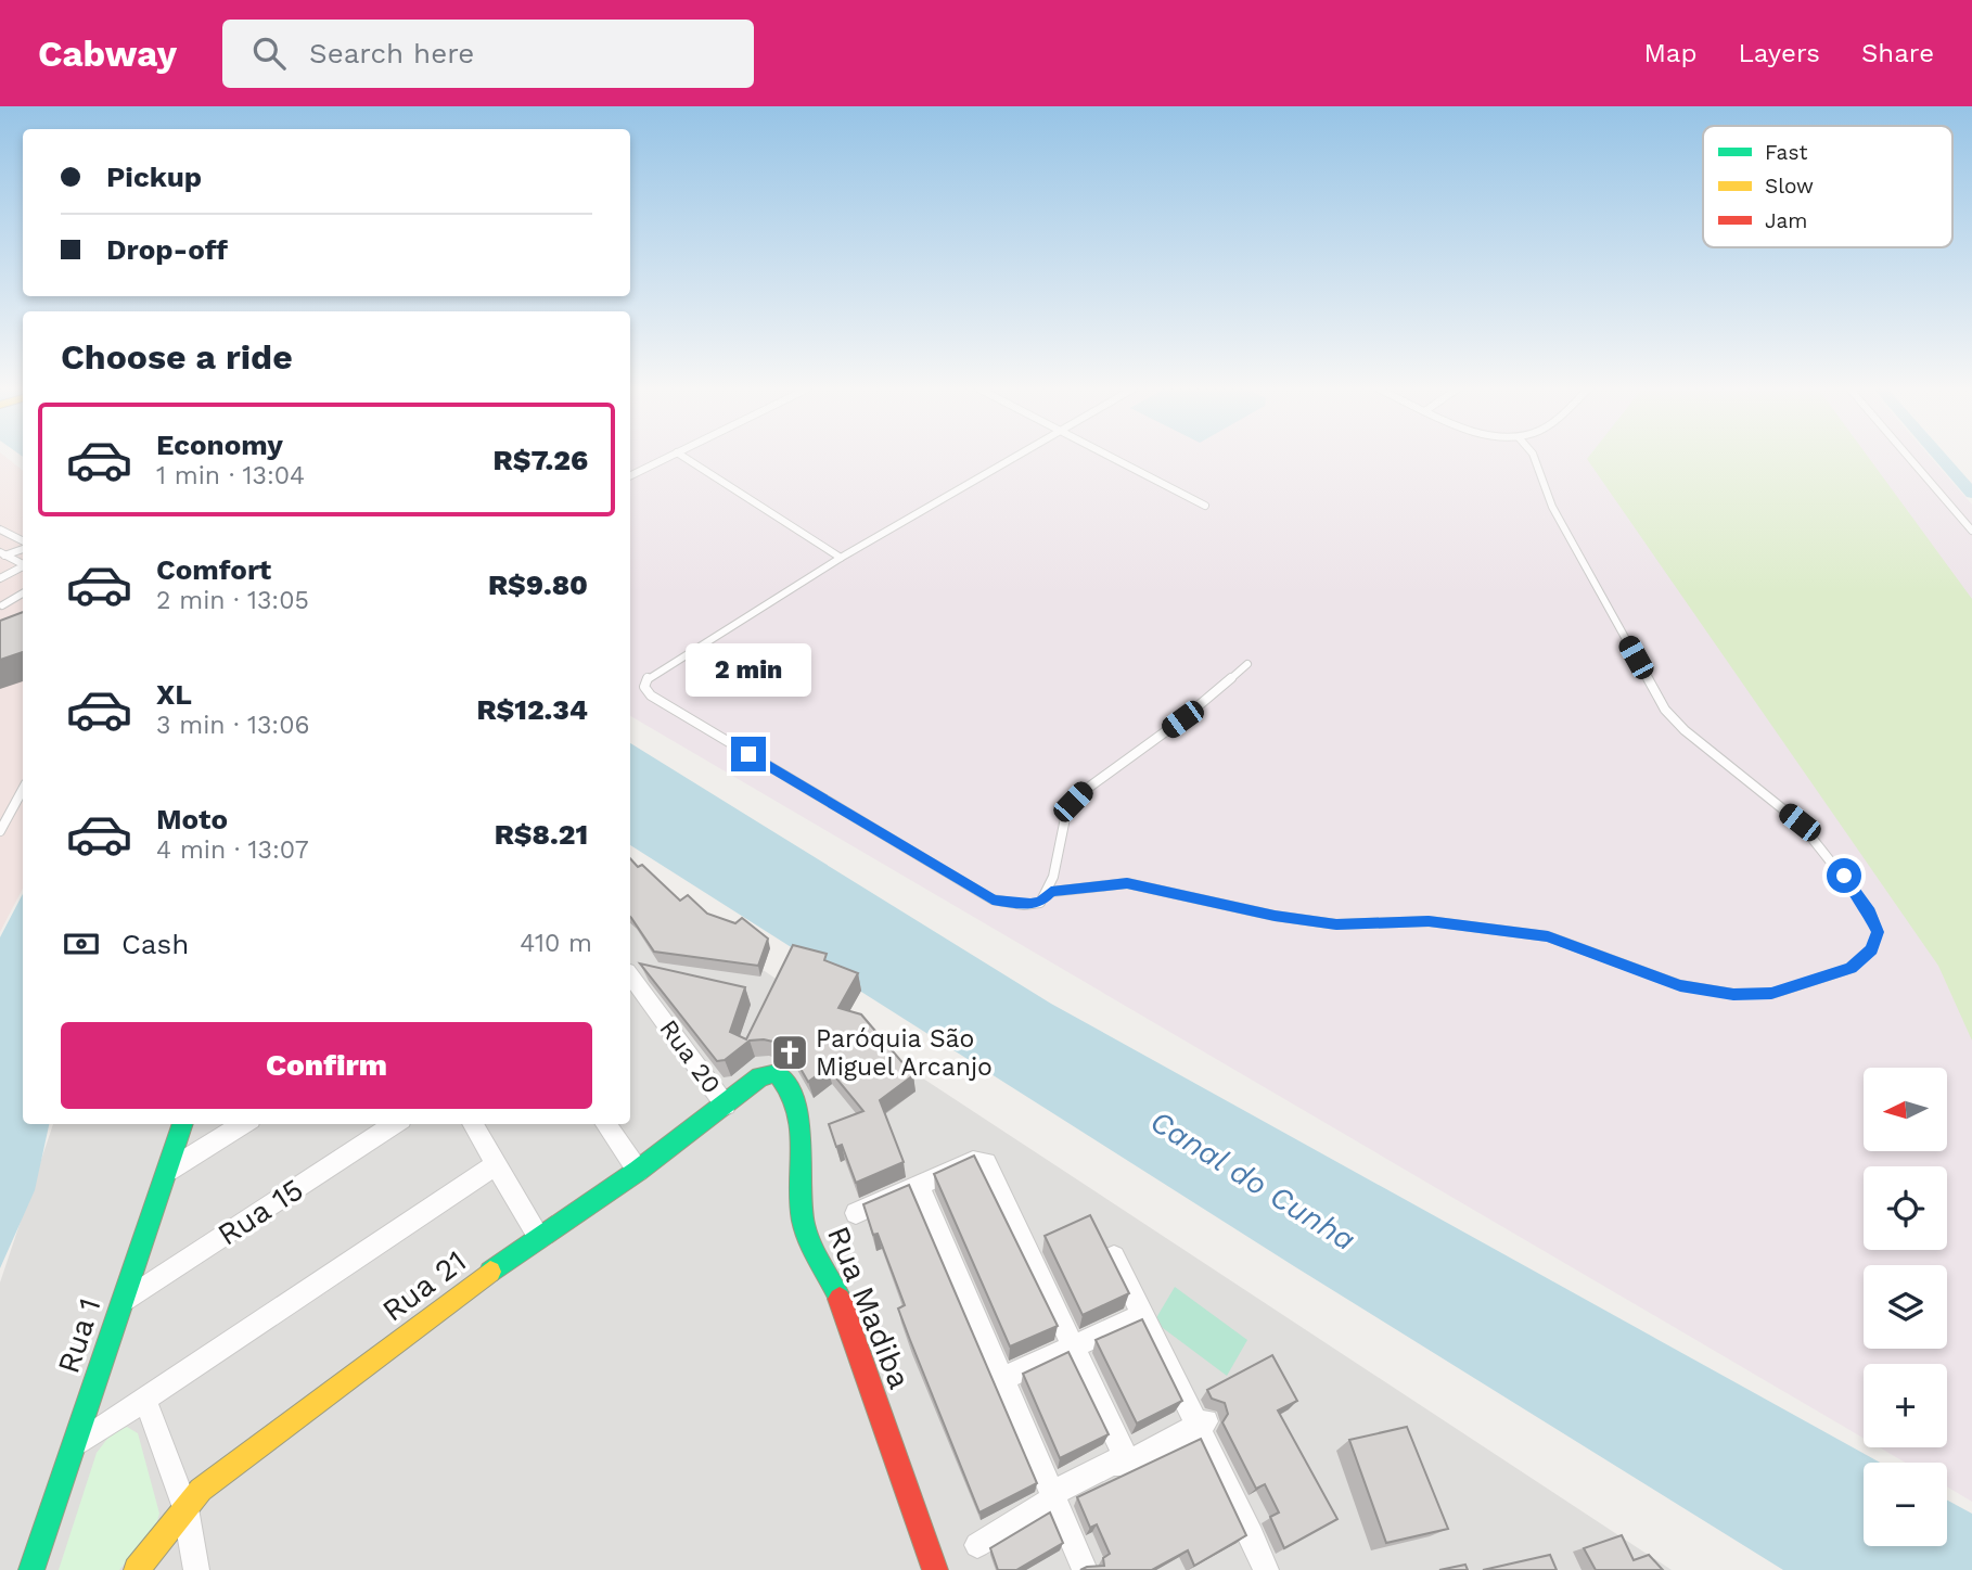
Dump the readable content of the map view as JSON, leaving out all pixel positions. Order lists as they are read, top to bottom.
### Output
{
  "streets": {
    "main road": ["Rua 21", "Rua Madiba", "Rua 1"],
    "street": ["Rua 20", "Rua 15"]
  },
  "crossings": [
    ["Rua 20", "Rua 21"],
    ["Rua 15", "Rua 1"],
    ["Rua 21", "Rua Madiba"]
  ],
  "water": ["Canal do Cunha"],
  "places": {
    "church": ["Paróquia São Miguel Arcanjo"]
  },
  "legend": ["Fast", "Slow", "Jam"],
  "north": "left",
  "page": {
    "header": "Cabway",
    "search": "Search here",
    "nav": ["Map", "Layers", "Share"],
    "banner": ["Pickup", "Drop-off"],
    "heading": "Choose a ride",
    "list": [
      {
        "name": "Economy",
        "note": "1 min · 13:04",
        "value": "R$7.26"
      },
      {
        "name": "Comfort",
        "note": "2 min · 13:05",
        "value": "R$9.80"
      },
      {
        "name": "XL",
        "note": "3 min · 13:06",
        "value": "R$12.34"
      },
      {
        "name": "Moto",
        "note": "4 min · 13:07",
        "value": "R$8.21"
      }
    ],
    "bubble": "2 min",
    "pay": ["Cash", "410 m"],
    "buttons": "Confirm",
    "map_buttons": ["+", "−"]
  }
}
